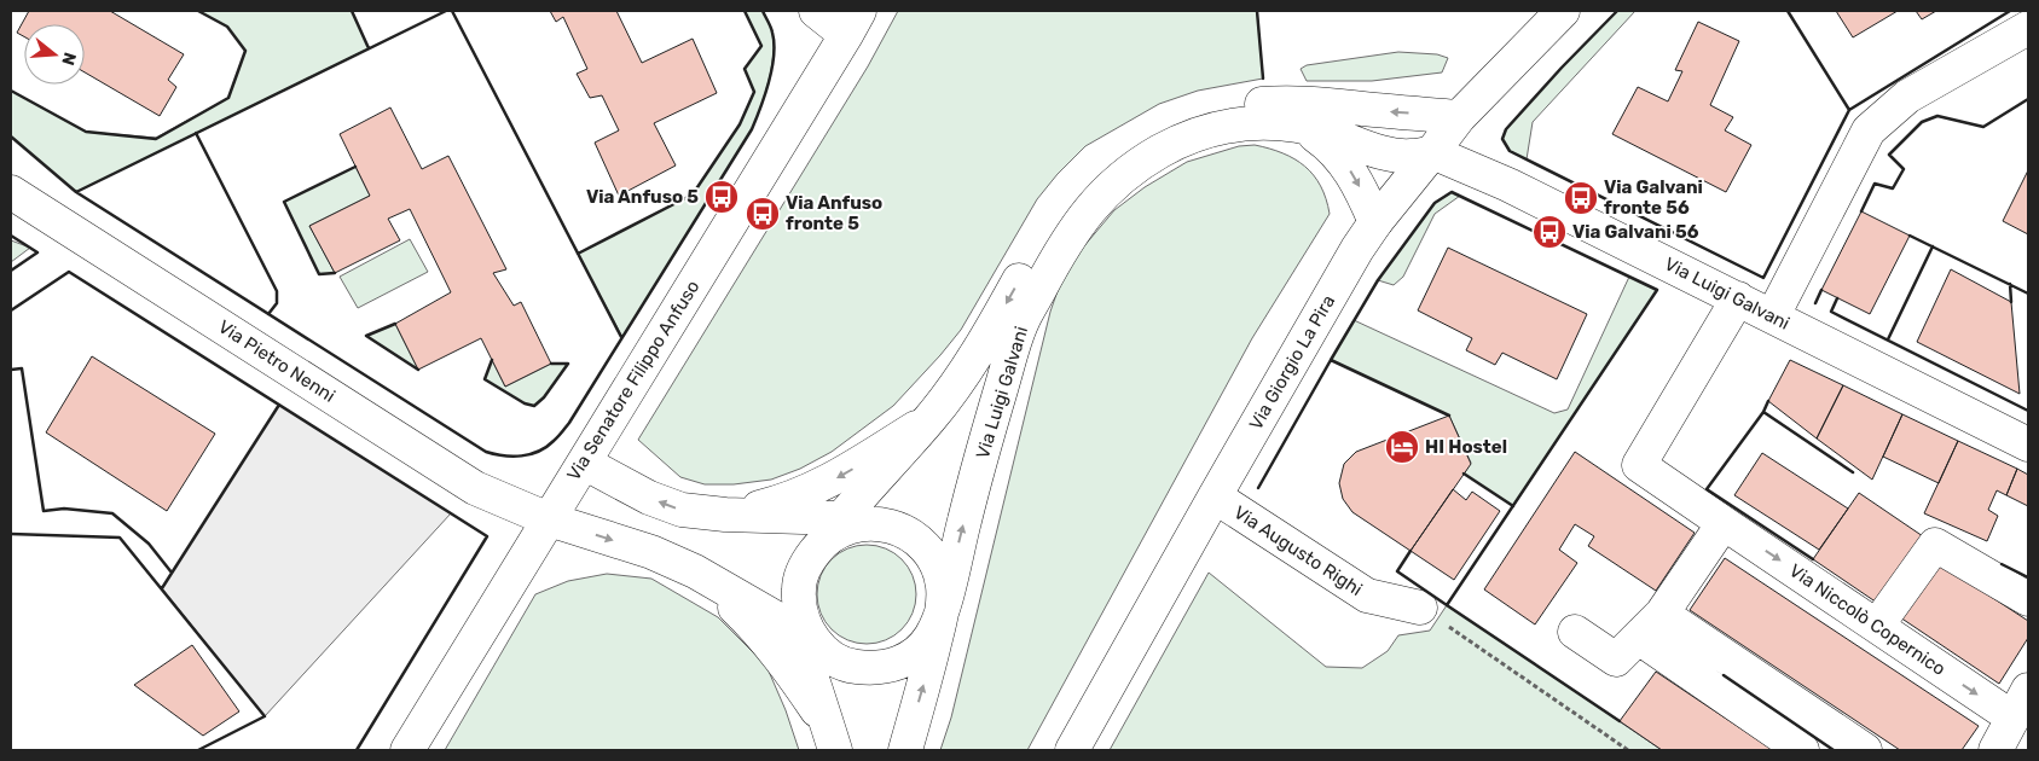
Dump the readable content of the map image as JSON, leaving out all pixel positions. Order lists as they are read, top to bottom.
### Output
{
  "streets": {
    "street": [
      "Via Luigi Galvani",
      "Via Pietro Nenni",
      "Via Giorgio La Pira",
      "Via Senatore Filippo Anfuso",
      "Via Augusto Righi",
      "Via Niccolò Copernico"
    ]
  },
  "crossings": [
    ["Via Luigi Galvani", "Via Giorgio La Pira"],
    ["Via Luigi Galvani", "Via Niccolò Copernico"],
    ["Via Pietro Nenni", "Via Senatore Filippo Anfuso"],
    ["Via Giorgio La Pira", "Via Augusto Righi"]
  ],
  "places": {
    "bus stop": [
      "Via Anfuso 5",
      "Via Galvani fronte 56",
      "Via Anfuso fronte 5",
      "Via Galvani 56"
    ],
    "hotel": ["HI Hostel"]
  },
  "north": "right"
}
